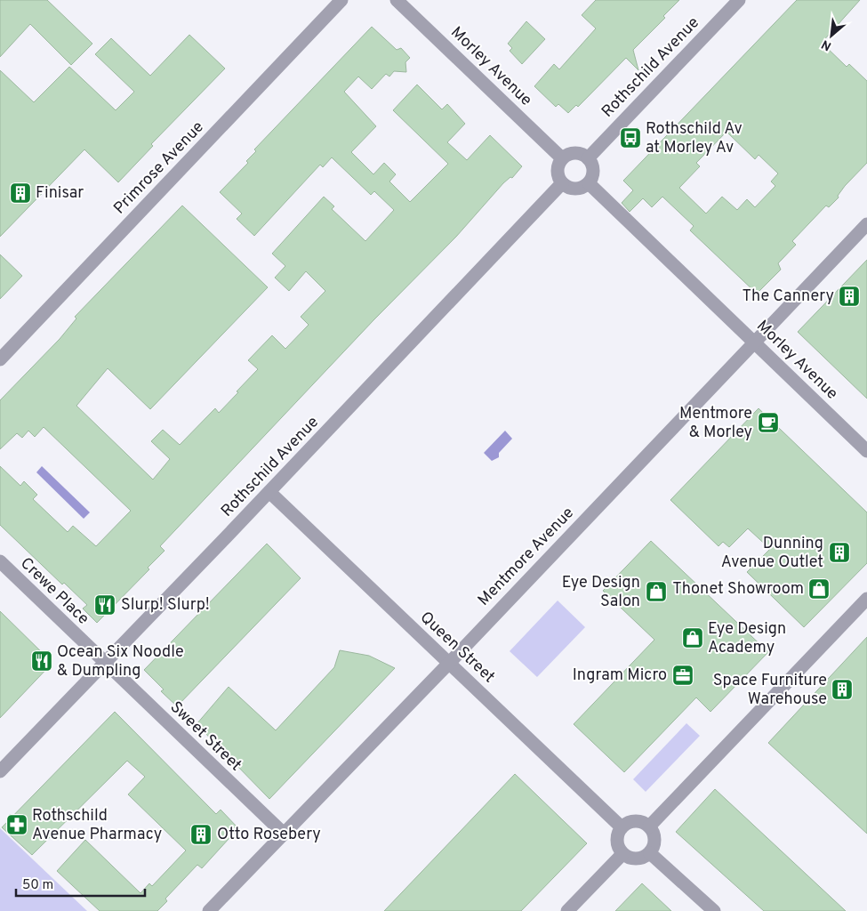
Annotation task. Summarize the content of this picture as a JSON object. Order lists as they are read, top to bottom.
{
  "streets": {
    "street": [
      "Morley Avenue",
      "Rothschild Avenue",
      "Primrose Avenue",
      "Mentmore Avenue",
      "Crewe Place",
      "Queen Street",
      "Sweet Street"
    ]
  },
  "crossings": [
    ["Morley Avenue", "Rothschild Avenue"],
    ["Morley Avenue", "Mentmore Avenue"],
    ["Rothschild Avenue", "Crewe Place"],
    ["Rothschild Avenue", "Queen Street"],
    ["Rothschild Avenue", "Sweet Street"],
    ["Mentmore Avenue", "Queen Street"],
    ["Mentmore Avenue", "Sweet Street"],
    ["Crewe Place", "Sweet Street"]
  ],
  "places": {
    "bus stop": ["Rothschild Av at Morley Av"],
    "building": [
      "Finisar",
      "The Cannery",
      "Dunning Avenue Outlet",
      "Space Furniture Warehouse",
      "Otto Rosebery"
    ],
    "cafe": ["Mentmore & Morley"],
    "shop": ["Thonet Showroom", "Eye Design Salon", "Eye Design Academy"],
    "restaurant": ["Slurp! Slurp!", "Ocean Six Noodle & Dumpling"],
    "office": ["Ingram Micro"],
    "pharmacy": ["Rothschild Avenue Pharmacy"]
  },
  "scale_bar": "50 m",
  "north": "bottom left"
}
